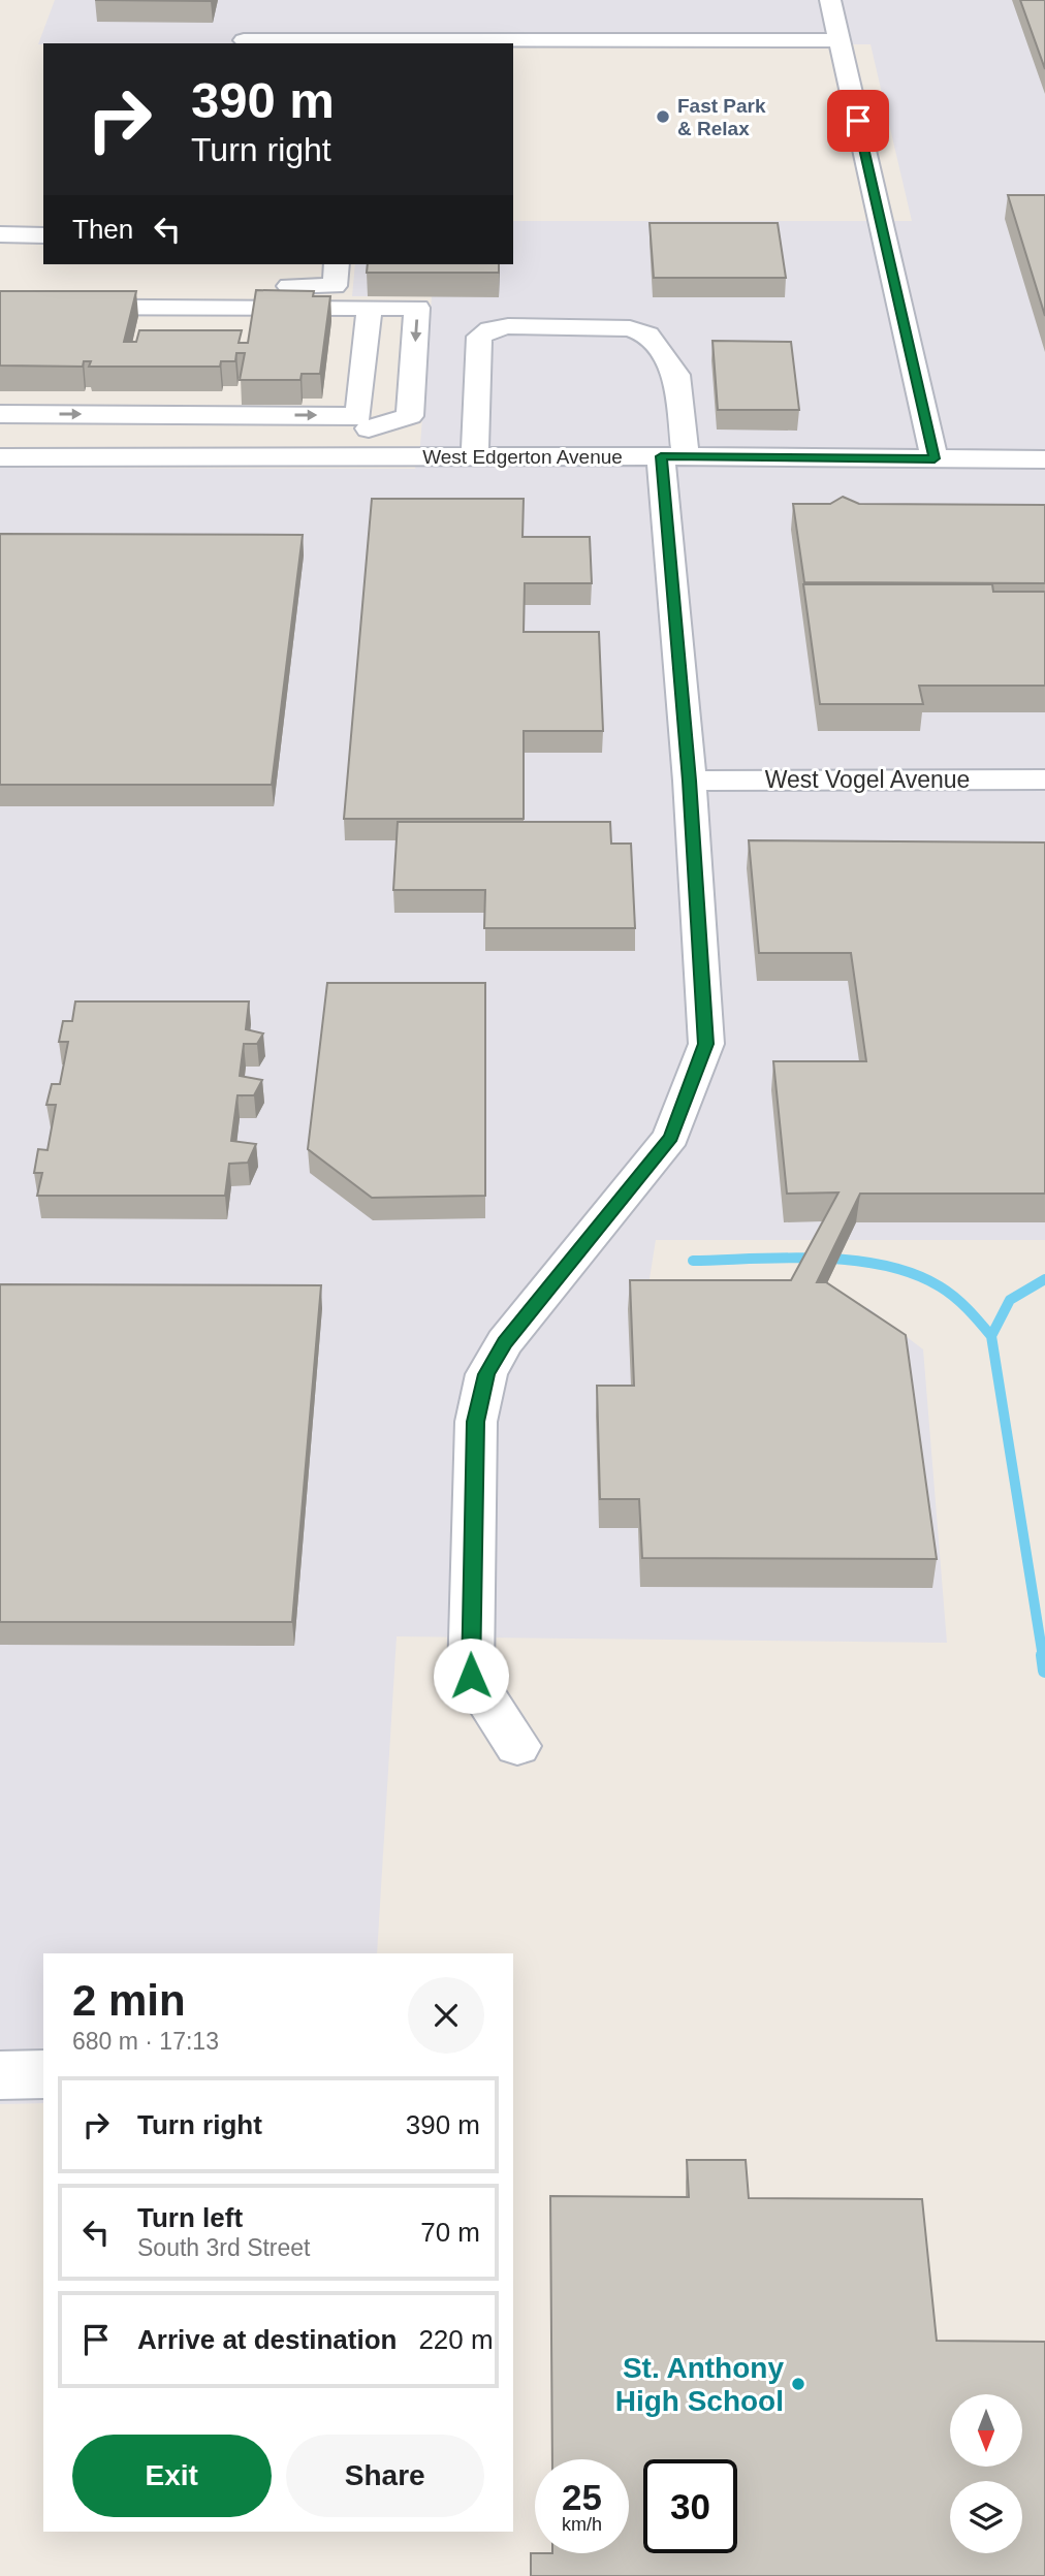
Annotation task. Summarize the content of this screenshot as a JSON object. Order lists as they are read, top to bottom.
{
  "streets": {
    "street": ["West Edgerton Avenue", "West Vogel Avenue"]
  },
  "places": ["Fast Park & Relax", "St. Anthony High School"],
  "north": "bottom",
  "page": {
    "turn": ["390 m", "Turn right"],
    "then": "Then",
    "heading": ["2 min", "680 m · 17:13"],
    "list": [
      {
        "name": "Turn right",
        "value": "390 m"
      },
      {
        "name": "Turn left",
        "note": "South 3rd Street",
        "value": "70 m"
      },
      {
        "name": "Arrive at destination",
        "value": "220 m"
      }
    ],
    "buttons": ["Exit", "Share"],
    "speed": "25 km/h",
    "limit": "30"
  }
}
